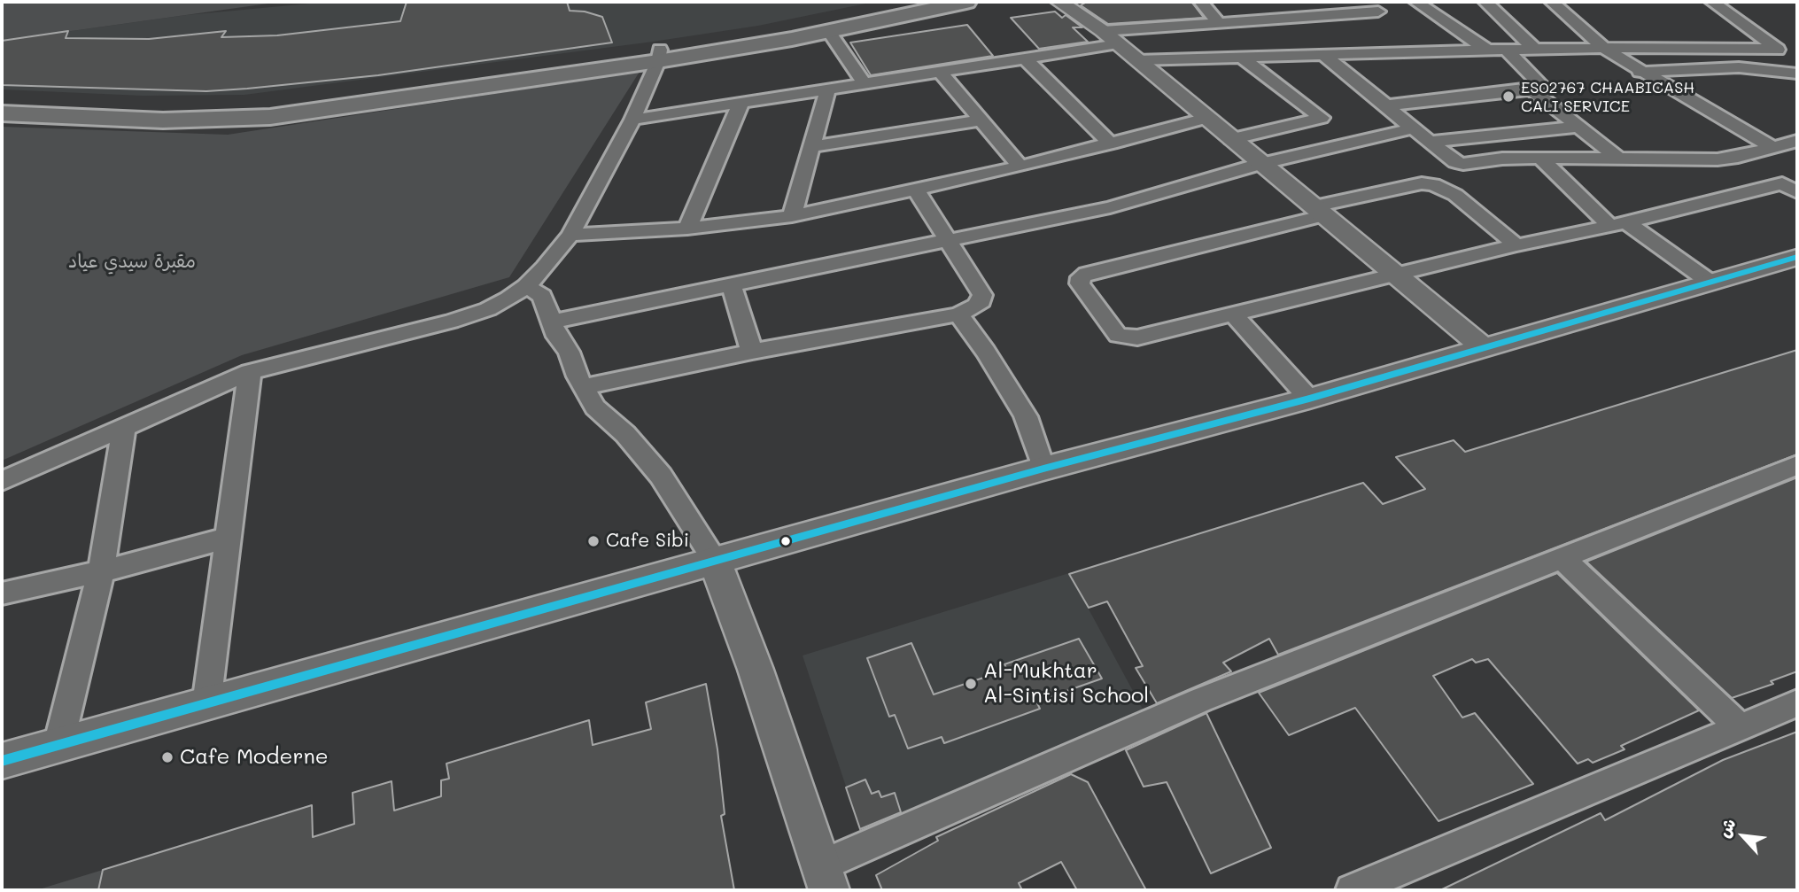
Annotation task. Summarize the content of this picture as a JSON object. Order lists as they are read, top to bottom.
{
  "parks": ["مقبرة سيدي عياد"],
  "places": [
    "ES02767 CHAABICASH CALI SERVICE",
    "Cafe Sibi",
    "Al-Mukhtar Al-Sintisi School",
    "Cafe Moderne"
  ],
  "north": "top left"
}
